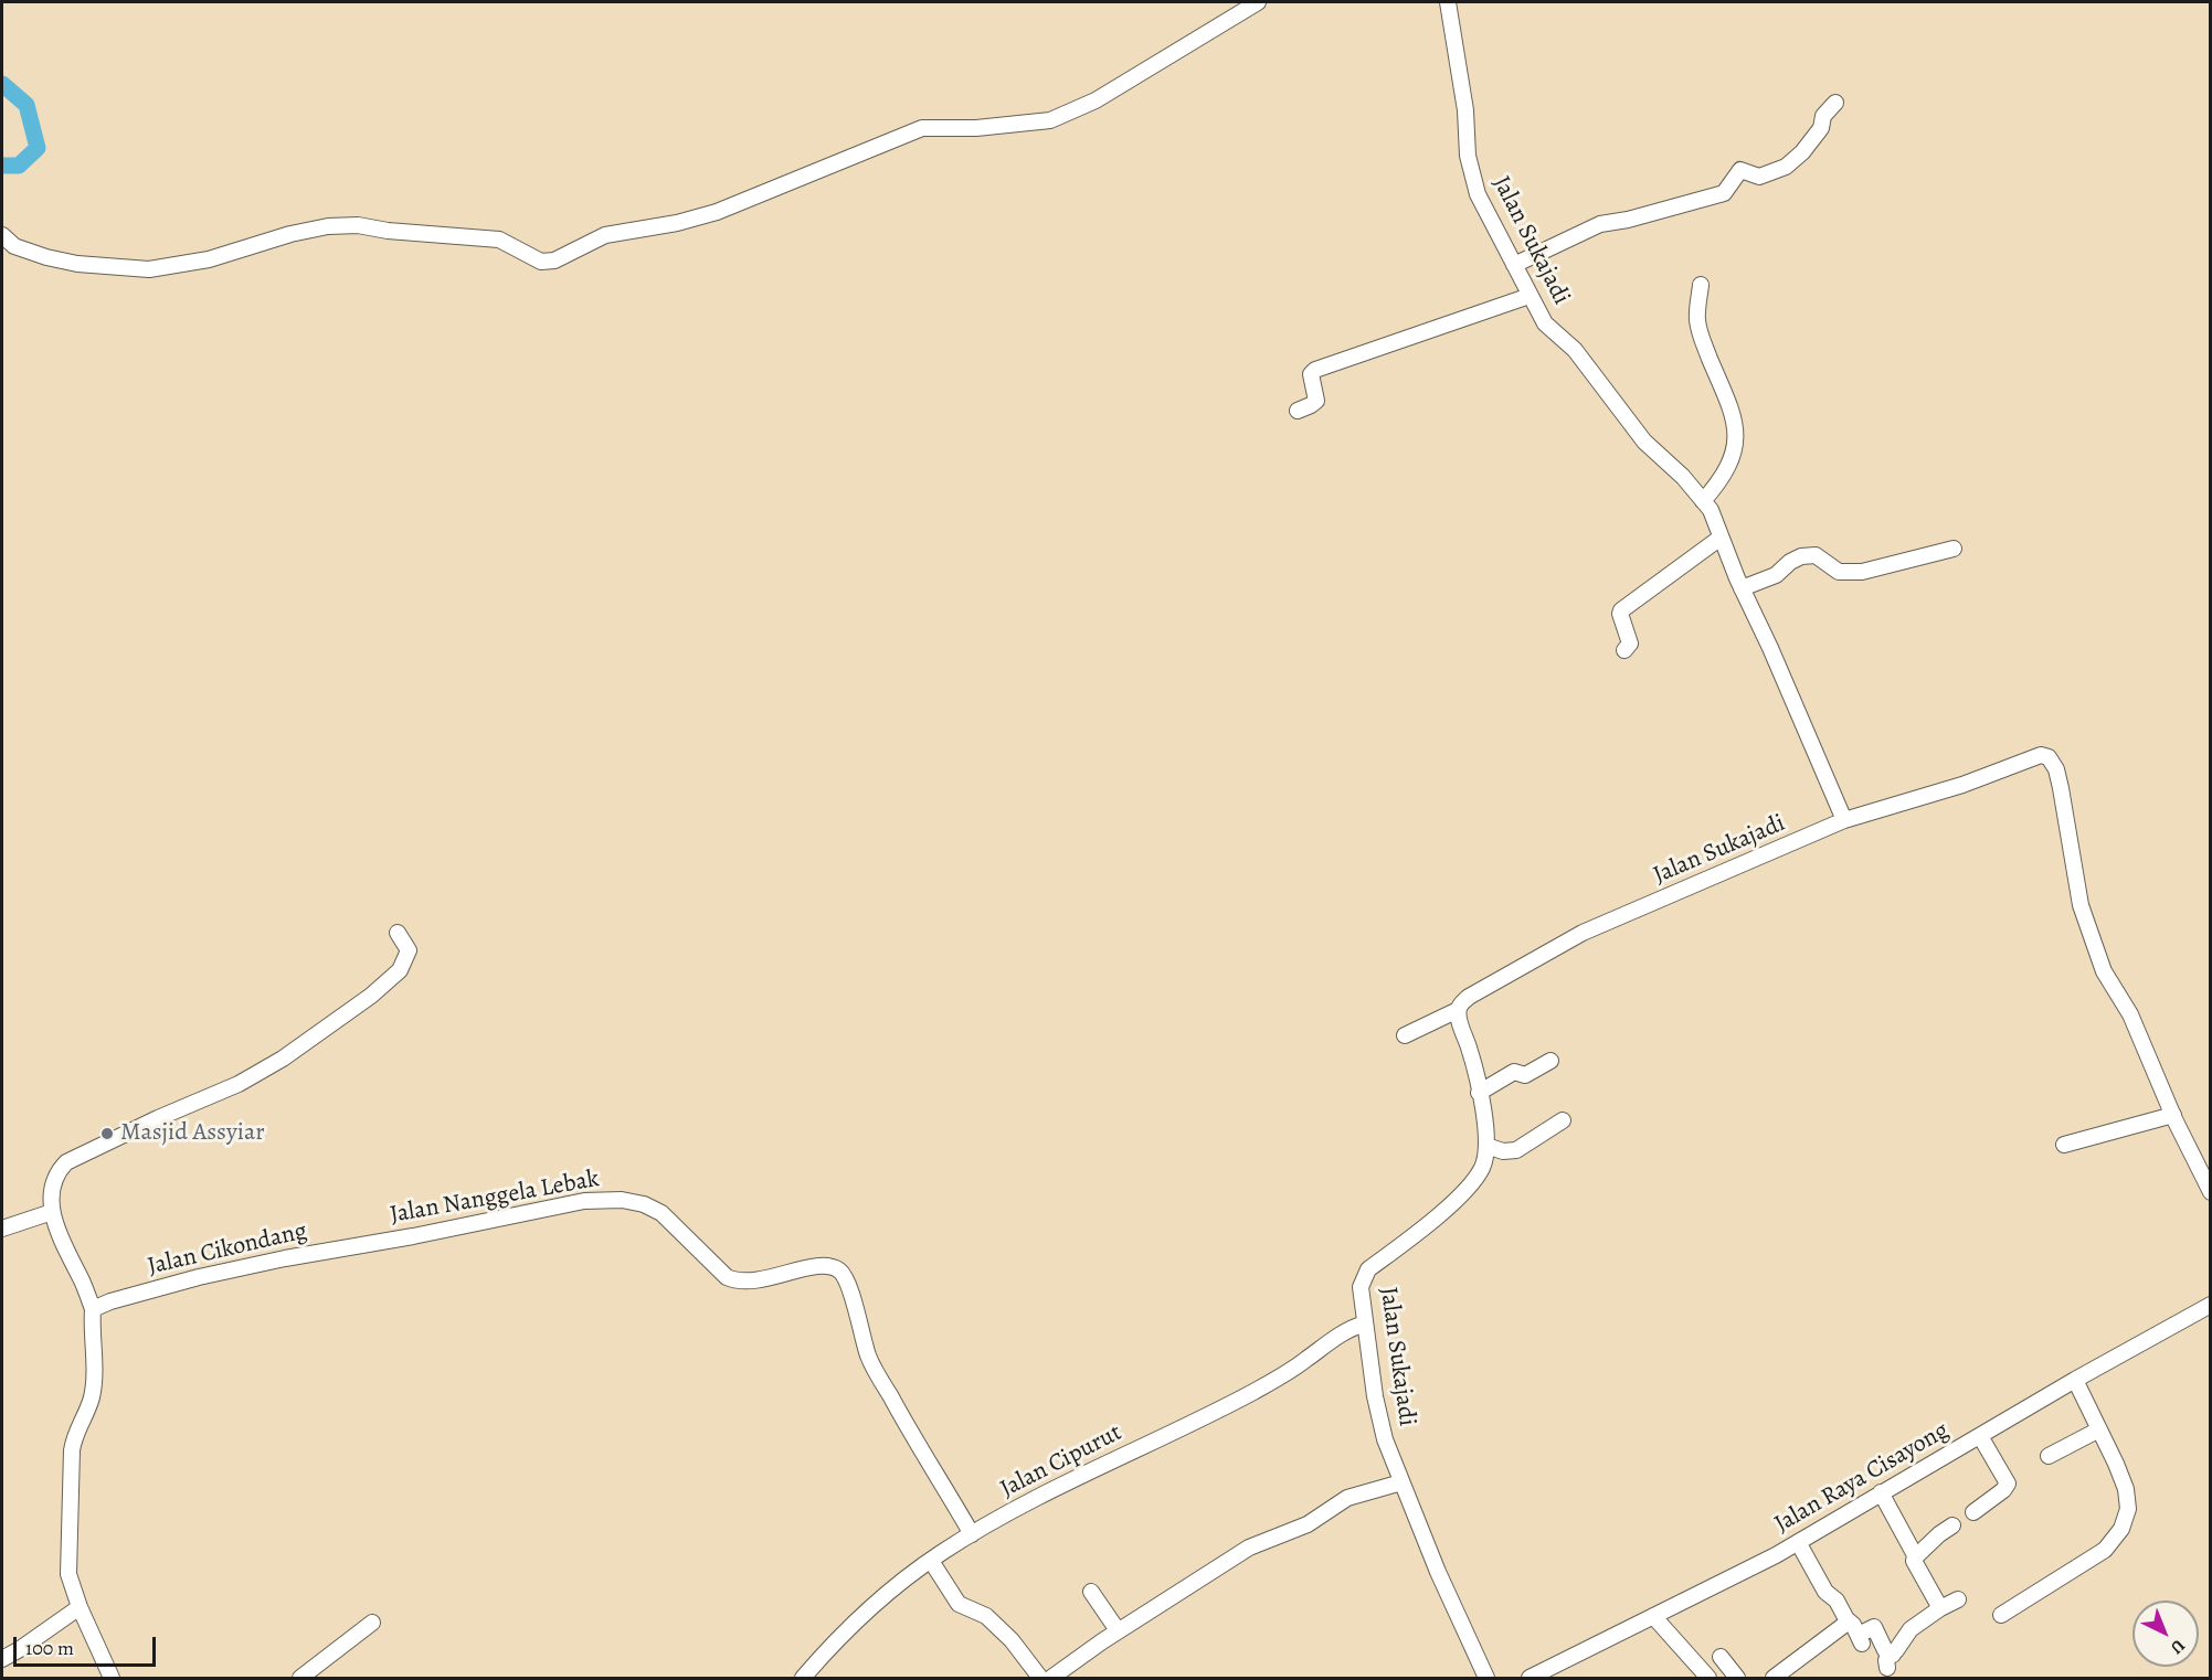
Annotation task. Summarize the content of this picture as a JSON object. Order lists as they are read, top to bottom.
{
  "streets": {
    "street": [
      "Jalan Sukajadi",
      "Jalan Nanggela Lebak",
      "Jalan Cikondang",
      "Jalan Cipurut",
      "Jalan Raya Cisayong"
    ]
  },
  "crossings": [
    ["Jalan Sukajadi", "Jalan Cipurut"],
    ["Jalan Nanggela Lebak", "Jalan Cikondang"],
    ["Jalan Nanggela Lebak", "Jalan Cipurut"]
  ],
  "places": ["Masjid Assyiar"],
  "scale_bar": "100 m",
  "north": "bottom right"
}
